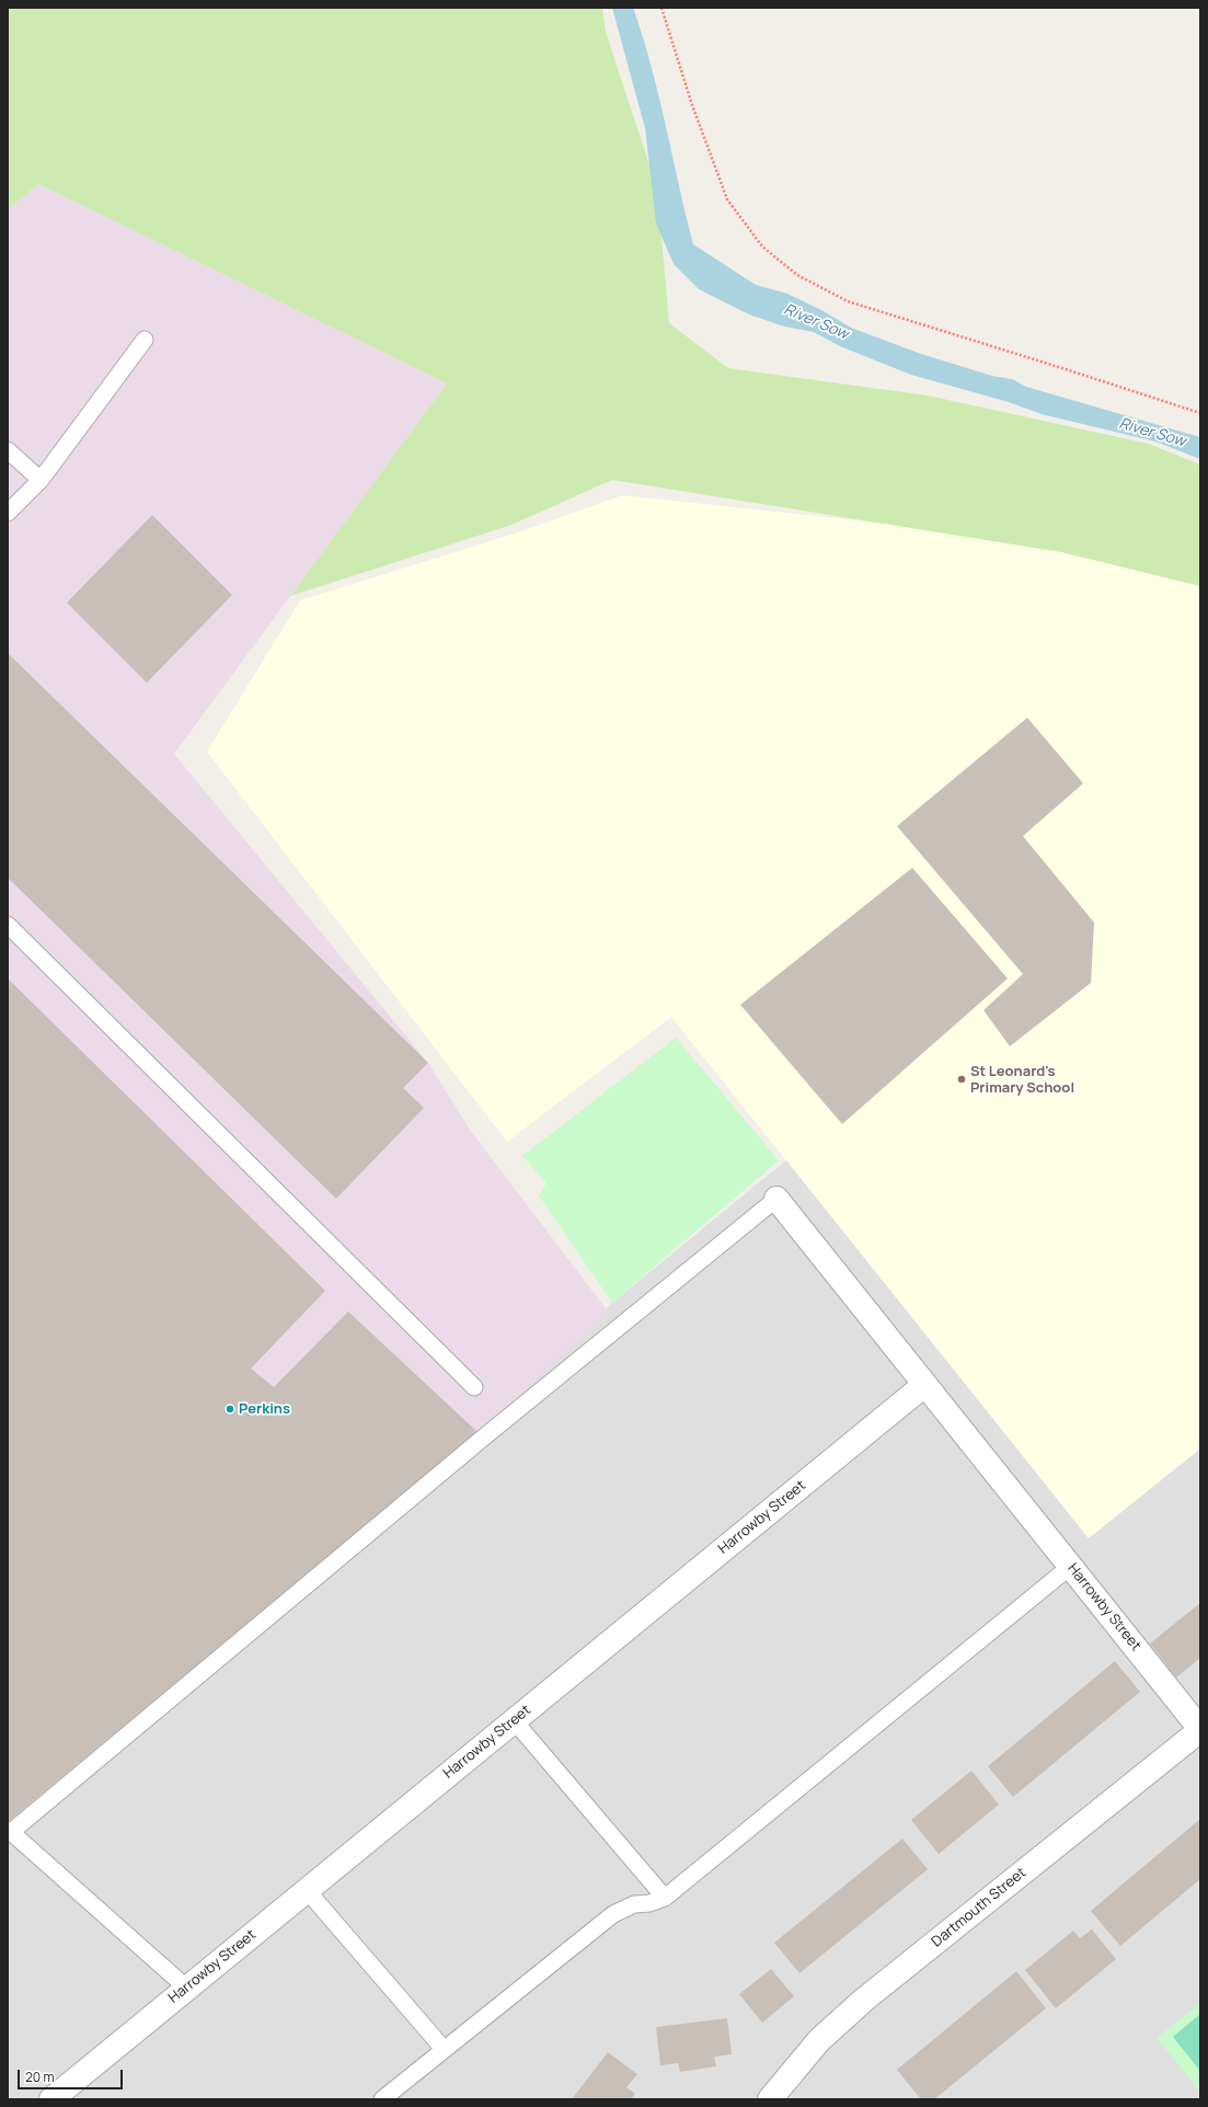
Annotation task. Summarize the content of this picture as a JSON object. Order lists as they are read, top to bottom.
{
  "streets": {
    "street": ["Harrowby Street", "Dartmouth Street"]
  },
  "crossings": [
    ["Harrowby Street", "Dartmouth Street"]
  ],
  "water": ["River Sow"],
  "places": ["St Leonard's Primary School", "Perkins"],
  "scale_bar": "20 m"
}
